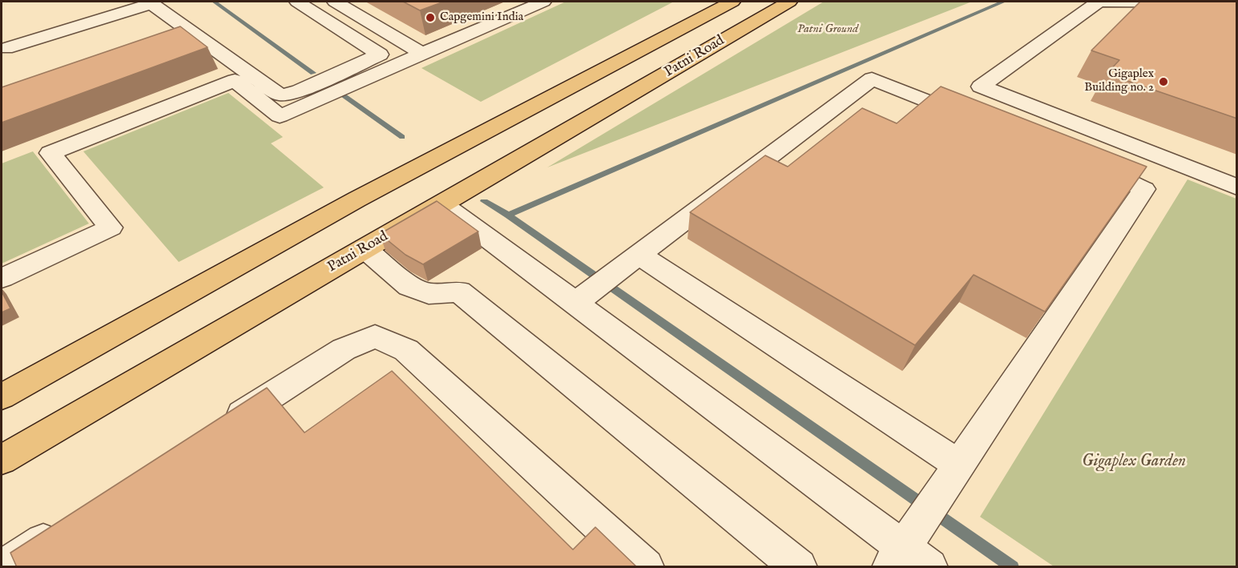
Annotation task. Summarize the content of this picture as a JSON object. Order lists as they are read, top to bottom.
{
  "streets": {
    "main road": ["Patni Road"]
  },
  "parks": ["Patni Ground", "Gigaplex Garden"],
  "places": ["Capgemini India", "Gigaplex Building no. 2"]
}
